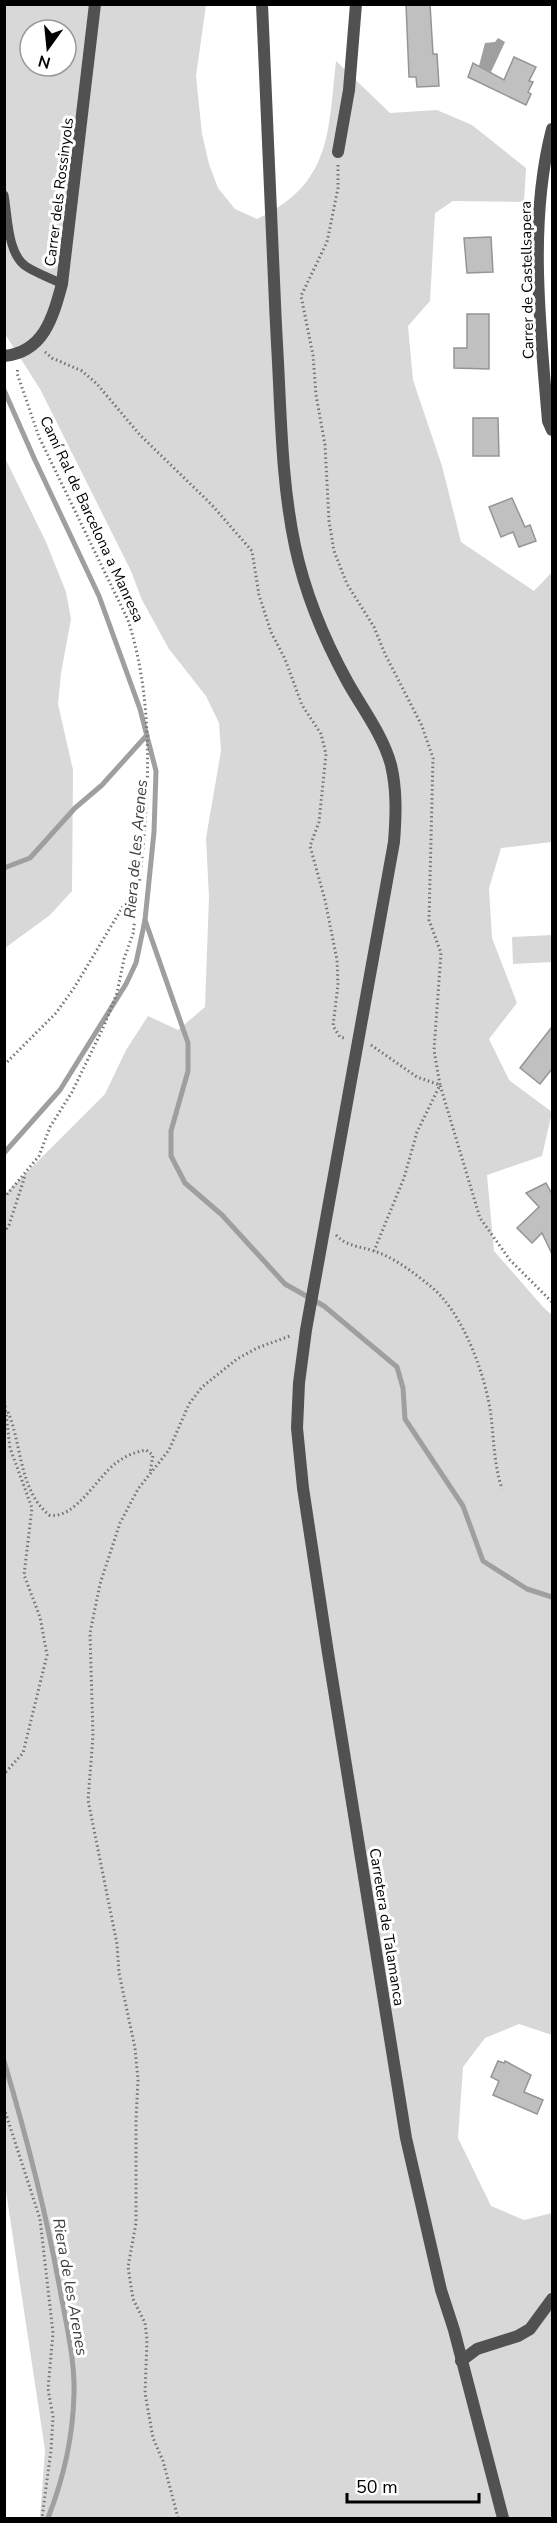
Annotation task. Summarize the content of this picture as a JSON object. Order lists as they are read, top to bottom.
{
  "streets": {
    "street": ["Carrer dels Rossinyols", "Carrer de Castellsapera", "Carretera de Talamanca"],
    "path": ["Camí Ral de Barcelona a Manresa"]
  },
  "water": ["Riera de les Arenes"],
  "scale_bar": "50 m",
  "north": "bottom"
}
